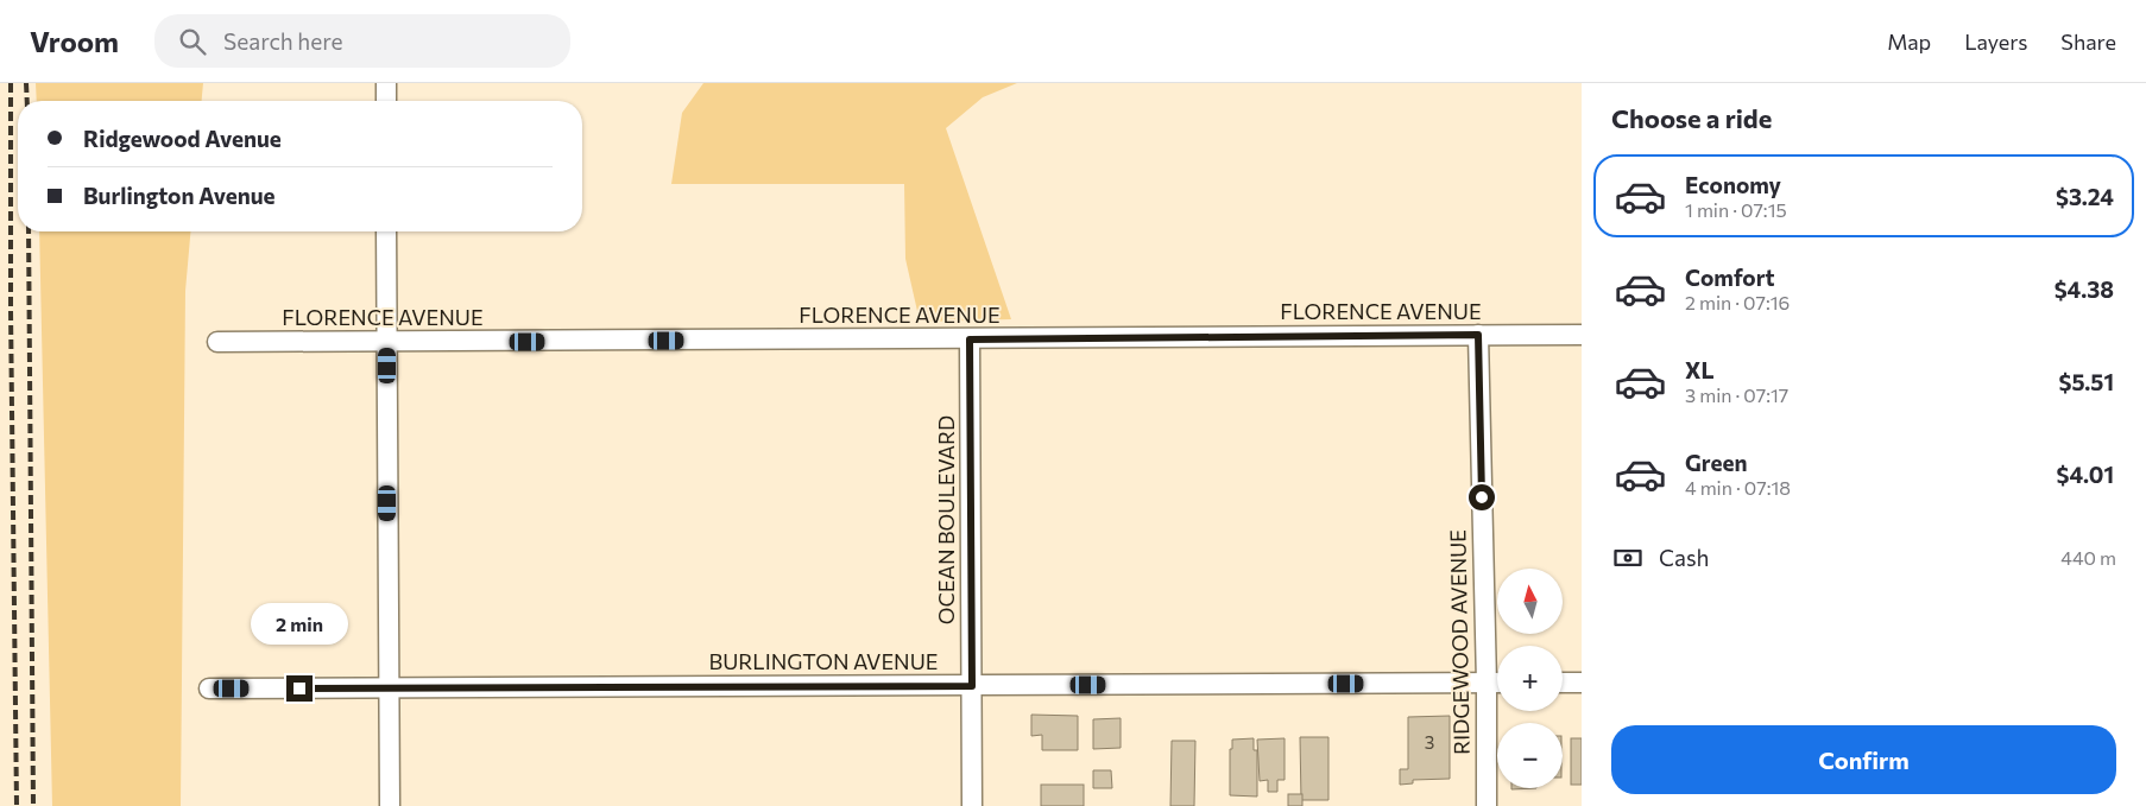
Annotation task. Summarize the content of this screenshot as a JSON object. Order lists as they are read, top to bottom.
{
  "streets": {
    "street": [
      "FLORENCE AVENUE",
      "OCEAN BOULEVARD",
      "RIDGEWOOD AVENUE",
      "BURLINGTON AVENUE"
    ]
  },
  "crossings": [
    ["FLORENCE AVENUE", "OCEAN BOULEVARD"],
    ["FLORENCE AVENUE", "RIDGEWOOD AVENUE"],
    ["OCEAN BOULEVARD", "BURLINGTON AVENUE"],
    ["RIDGEWOOD AVENUE", "BURLINGTON AVENUE"]
  ],
  "house_numbers": ["3"],
  "north": "top",
  "page": {
    "header": "Vroom",
    "search": "Search here",
    "nav": ["Map", "Layers", "Share"],
    "heading": "Choose a ride",
    "banner": ["Ridgewood Avenue", "Burlington Avenue"],
    "list": [
      {
        "name": "Economy",
        "note": "1 min · 07:15",
        "value": "$3.24"
      },
      {
        "name": "Comfort",
        "note": "2 min · 07:16",
        "value": "$4.38"
      },
      {
        "name": "XL",
        "note": "3 min · 07:17",
        "value": "$5.51"
      },
      {
        "name": "Green",
        "note": "4 min · 07:18",
        "value": "$4.01"
      }
    ],
    "pay": ["Cash", "440 m"],
    "map_buttons": ["+", "−"],
    "bubble": "2 min",
    "buttons": "Confirm"
  }
}
